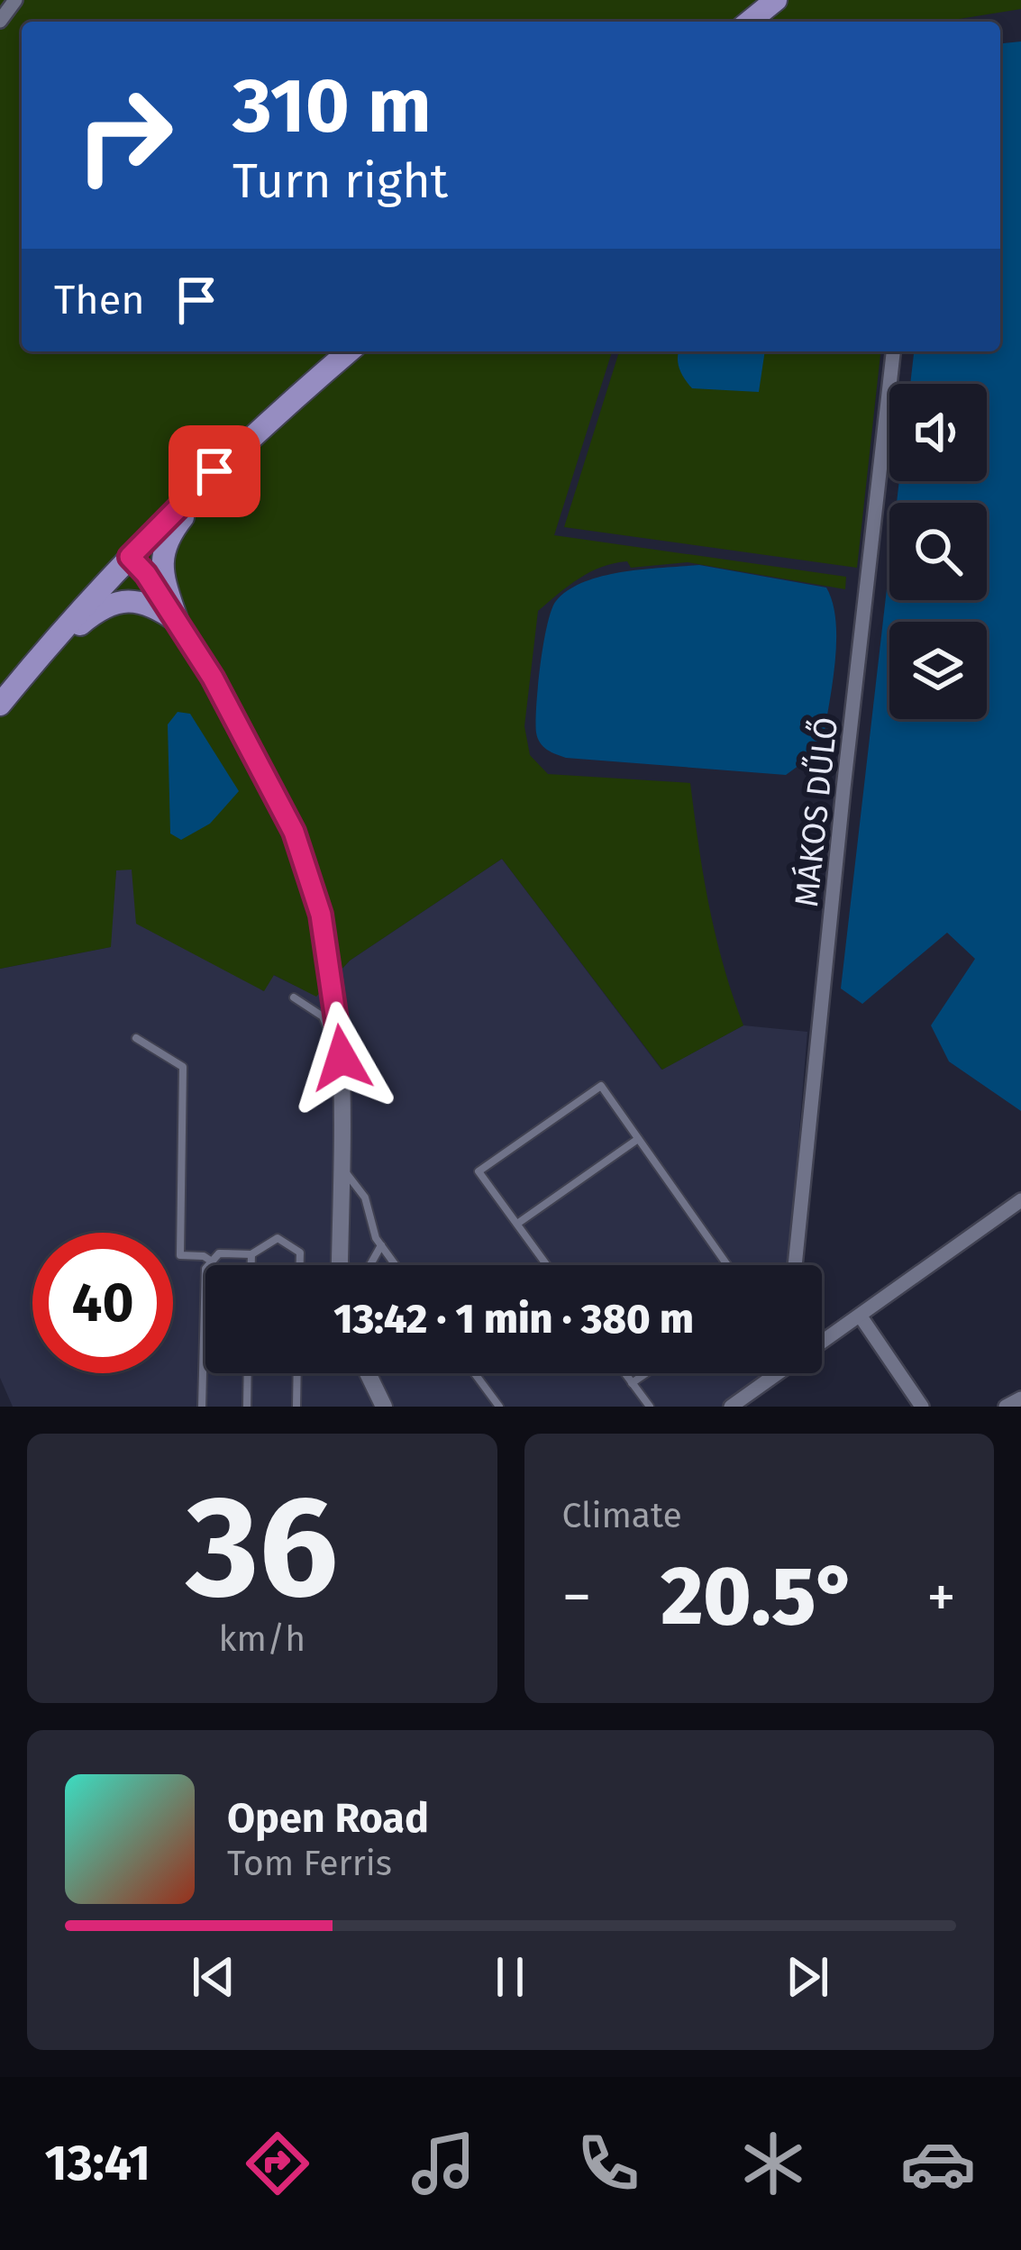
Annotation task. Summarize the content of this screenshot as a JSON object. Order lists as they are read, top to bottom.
{
  "streets": {
    "street": ["MÁKOS DŰLŐ"]
  },
  "page": {
    "turn": ["310 m", "Turn right"],
    "then": "Then",
    "limit": "40",
    "trip": "13:42 · 1 min · 380 m",
    "tile": [
      ["36", "km/h"],
      "Climate"
    ],
    "heat": ["−", "20.5°", "+"],
    "song": ["Open Road", "Tom Ferris"],
    "tabs": "13:41"
  }
}
